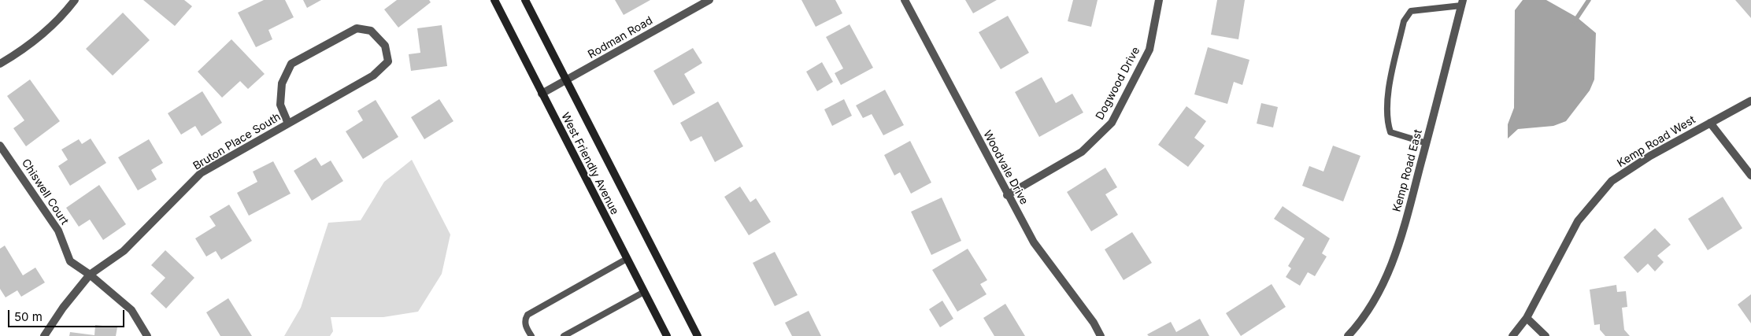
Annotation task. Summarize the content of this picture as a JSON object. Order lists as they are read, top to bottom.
{
  "streets": {
    "main road": ["West Friendly Avenue"],
    "street": [
      "Rodman Road",
      "Dogwood Drive",
      "Bruton Place South",
      "Kemp Road West",
      "Woodvale Drive",
      "Kemp Road East",
      "Chiswell Court"
    ]
  },
  "crossings": [
    ["Rodman Road", "West Friendly Avenue"],
    ["Dogwood Drive", "Woodvale Drive"],
    ["Bruton Place South", "Chiswell Court"]
  ],
  "scale_bar": "50 m"
}
